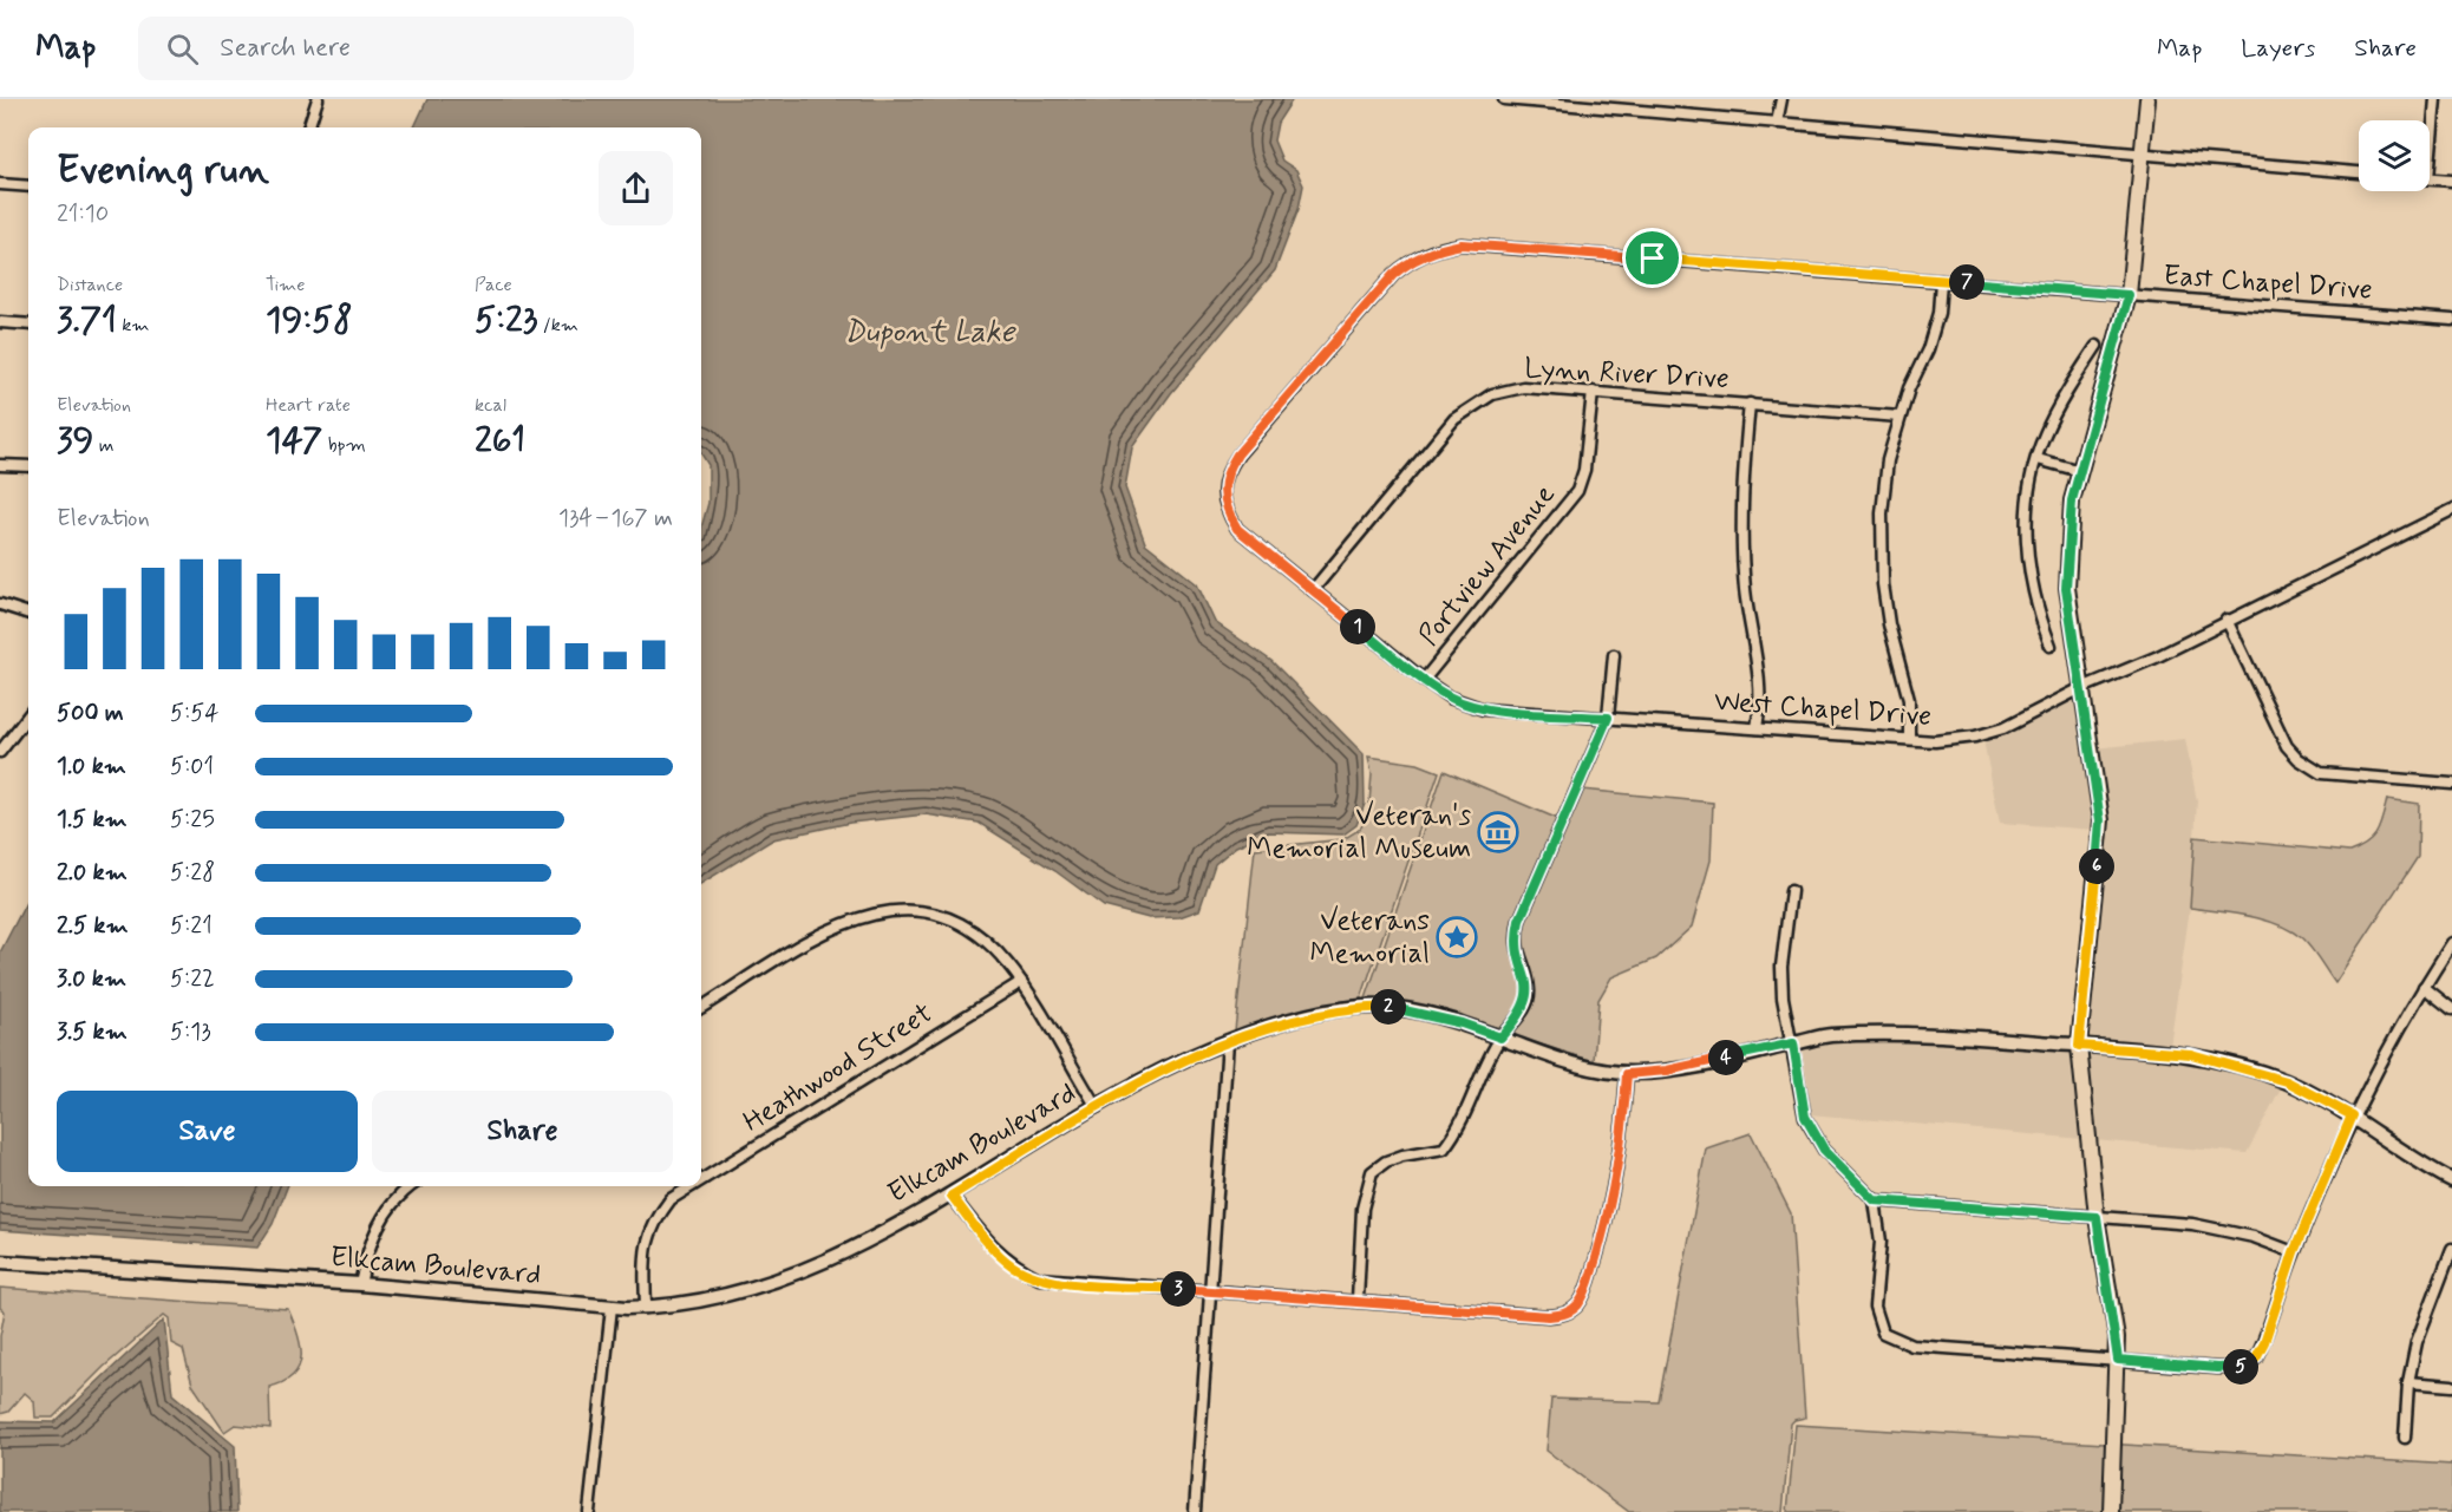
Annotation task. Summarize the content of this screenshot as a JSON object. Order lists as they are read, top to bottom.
{
  "streets": {
    "street": [
      "East Chapel Drive",
      "Lynn River Drive",
      "Portview Avenue",
      "West Chapel Drive",
      "Heathwood Street",
      "Elkcam Boulevard"
    ]
  },
  "crossings": [
    ["East Chapel Drive", "West Chapel Drive"],
    ["Lynn River Drive", "Portview Avenue"],
    ["Lynn River Drive", "West Chapel Drive"],
    ["Portview Avenue", "West Chapel Drive"],
    ["Heathwood Street", "Elkcam Boulevard"]
  ],
  "water": ["Dupont Lake"],
  "places": {
    "museum": ["Veteran's Memorial Museum"],
    "place": ["Veterans Memorial"]
  },
  "page": {
    "header": "Map",
    "search": "Search here",
    "nav": ["Map", "Layers", "Share"],
    "heading": ["Evening run", "21:10"],
    "stats": [
      ["Distance", "3.71 km"],
      ["Time", "19:58"],
      ["Pace", "5:23 /km"],
      ["Elevation", "39 m"],
      ["Heart rate", "147 bpm"],
      ["kcal", "261"]
    ],
    "pins": [
      "7",
      "1",
      "6",
      "2",
      "4",
      "3",
      "5"
    ],
    "chart": ["Elevation", "134–167 m"],
    "list": [
      {
        "name": "500 m",
        "note": "5:54"
      },
      {
        "name": "1.0 km",
        "note": "5:01"
      },
      {
        "name": "1.5 km",
        "note": "5:25"
      },
      {
        "name": "2.0 km",
        "note": "5:28"
      },
      {
        "name": "2.5 km",
        "note": "5:21"
      },
      {
        "name": "3.0 km",
        "note": "5:22"
      },
      {
        "name": "3.5 km",
        "note": "5:13"
      }
    ],
    "buttons": ["Save", "Share"]
  }
}
